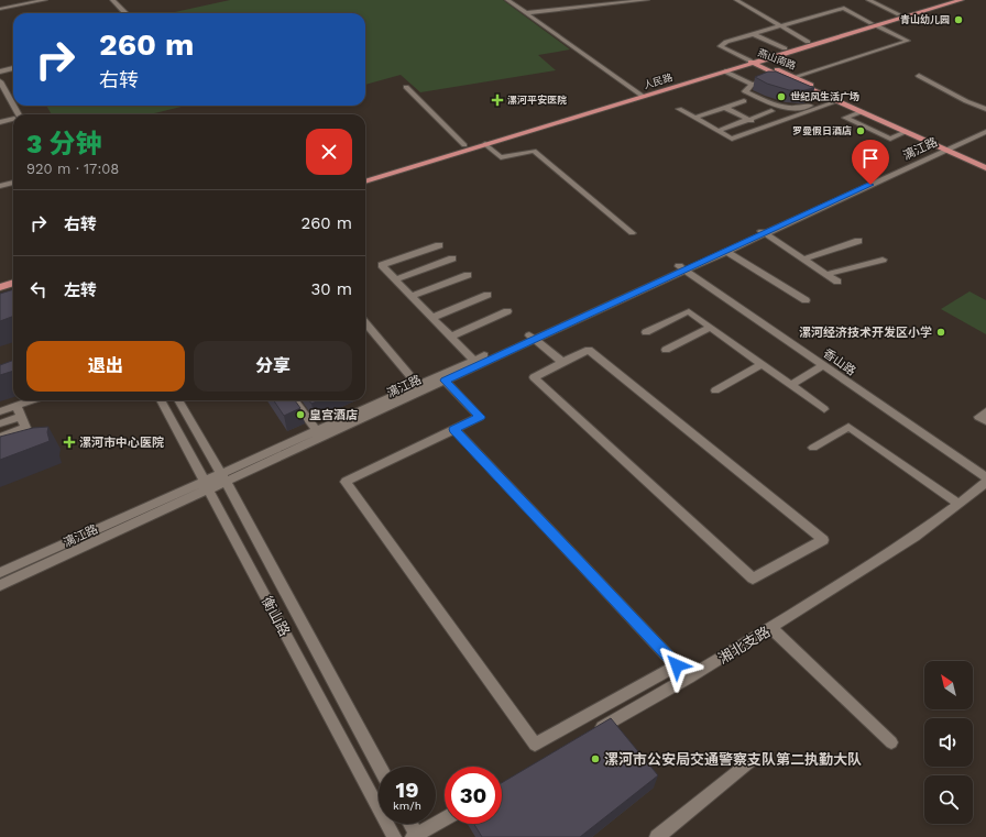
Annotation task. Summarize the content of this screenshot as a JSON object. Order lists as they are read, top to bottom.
{
  "streets": {
    "main road": ["燕山南路", "人民路"],
    "street": [
      "漓江路",
      "香山路",
      "衡山路",
      "湘北支路"
    ]
  },
  "crossings": [
    ["燕山南路", "人民路"],
    ["燕山南路", "漓江路"],
    ["漓江路", "香山路"],
    ["漓江路", "衡山路"]
  ],
  "places": {
    "other": [
      "青山幼儿园",
      "世纪风生活广场",
      "罗曼假日酒店",
      "漯河经济技术开发区小学",
      "皇宫酒店",
      "漯河市公安局交通警察支队第二执勤大队"
    ],
    "health": ["漯河平安医院", "漯河市中心医院"]
  },
  "north": "top left",
  "page": {
    "turn": ["260 m", "右转"],
    "heading": ["3 分钟", "920 m · 17:08"],
    "list": [
      {
        "name": "右转",
        "value": "260 m"
      },
      {
        "name": "左转",
        "value": "30 m"
      }
    ],
    "buttons": ["退出", "分享"],
    "speed": "19 km/h",
    "limit": "30"
  }
}
